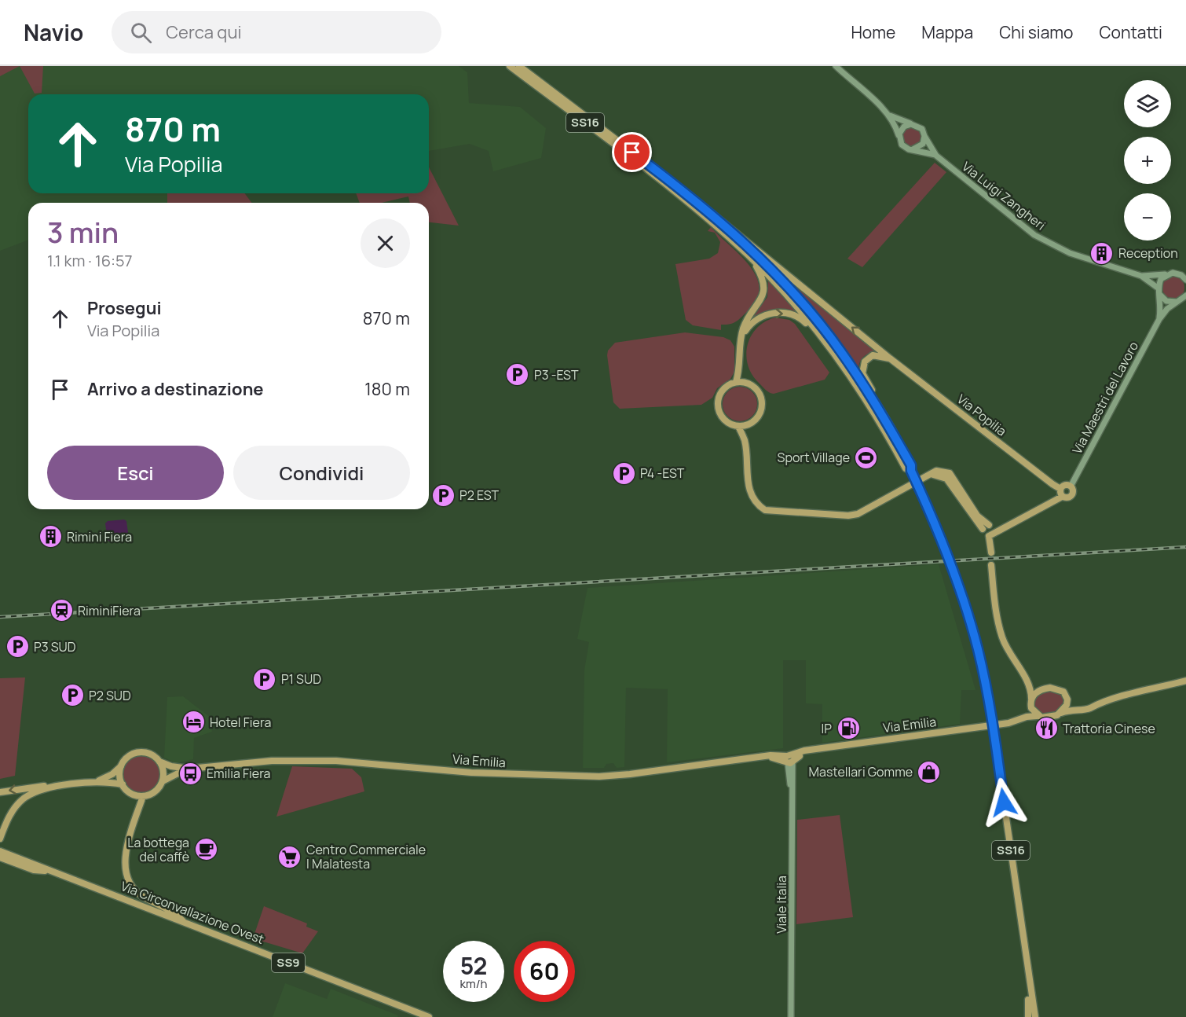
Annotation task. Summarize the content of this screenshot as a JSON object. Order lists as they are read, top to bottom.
{
  "streets": {
    "main road": [
      "SS16",
      "Via Popilia",
      "Via Emilia",
      "Via Circonvallazione Ovest",
      "SS9"
    ],
    "street": ["Via Luigi Zangheri", "Via Maestri del Lavoro", "Viale Italia"]
  },
  "crossings": [
    ["SS16", "Via Popilia"],
    ["Via Luigi Zangheri", "Via Maestri del Lavoro"],
    ["Via Maestri del Lavoro", "Via Popilia"],
    ["Via Emilia", "Viale Italia"]
  ],
  "places": {
    "building": ["Reception", "Rimini Fiera"],
    "parking": [
      "P3 -EST",
      "P4 -EST",
      "P2 EST",
      "P3 SUD",
      "P1 SUD",
      "P2 SUD"
    ],
    "sports": ["Sport Village"],
    "station": ["RiminiFiera"],
    "hotel": ["Hotel Fiera"],
    "fuel station": ["IP"],
    "restaurant": ["Trattoria Cinese"],
    "shop": ["Mastellari Gomme"],
    "bus stop": ["Emilia Fiera"],
    "cafe": ["La bottega del caffè"],
    "supermarket": ["Centro Commerciale I Malatesta"]
  },
  "page": {
    "header": "Navio",
    "search": "Cerca qui",
    "nav": [
      "Home",
      "Mappa",
      "Chi siamo",
      "Contatti"
    ],
    "map_buttons": ["+", "−"],
    "turn": ["870 m", "Via Popilia"],
    "heading": ["3 min", "1.1 km · 16:57"],
    "list": [
      {
        "name": "Prosegui",
        "note": "Via Popilia",
        "value": "870 m"
      },
      {
        "name": "Arrivo a destinazione",
        "value": "180 m"
      }
    ],
    "buttons": ["Esci", "Condividi"],
    "speed": "52 km/h",
    "limit": "60"
  }
}
